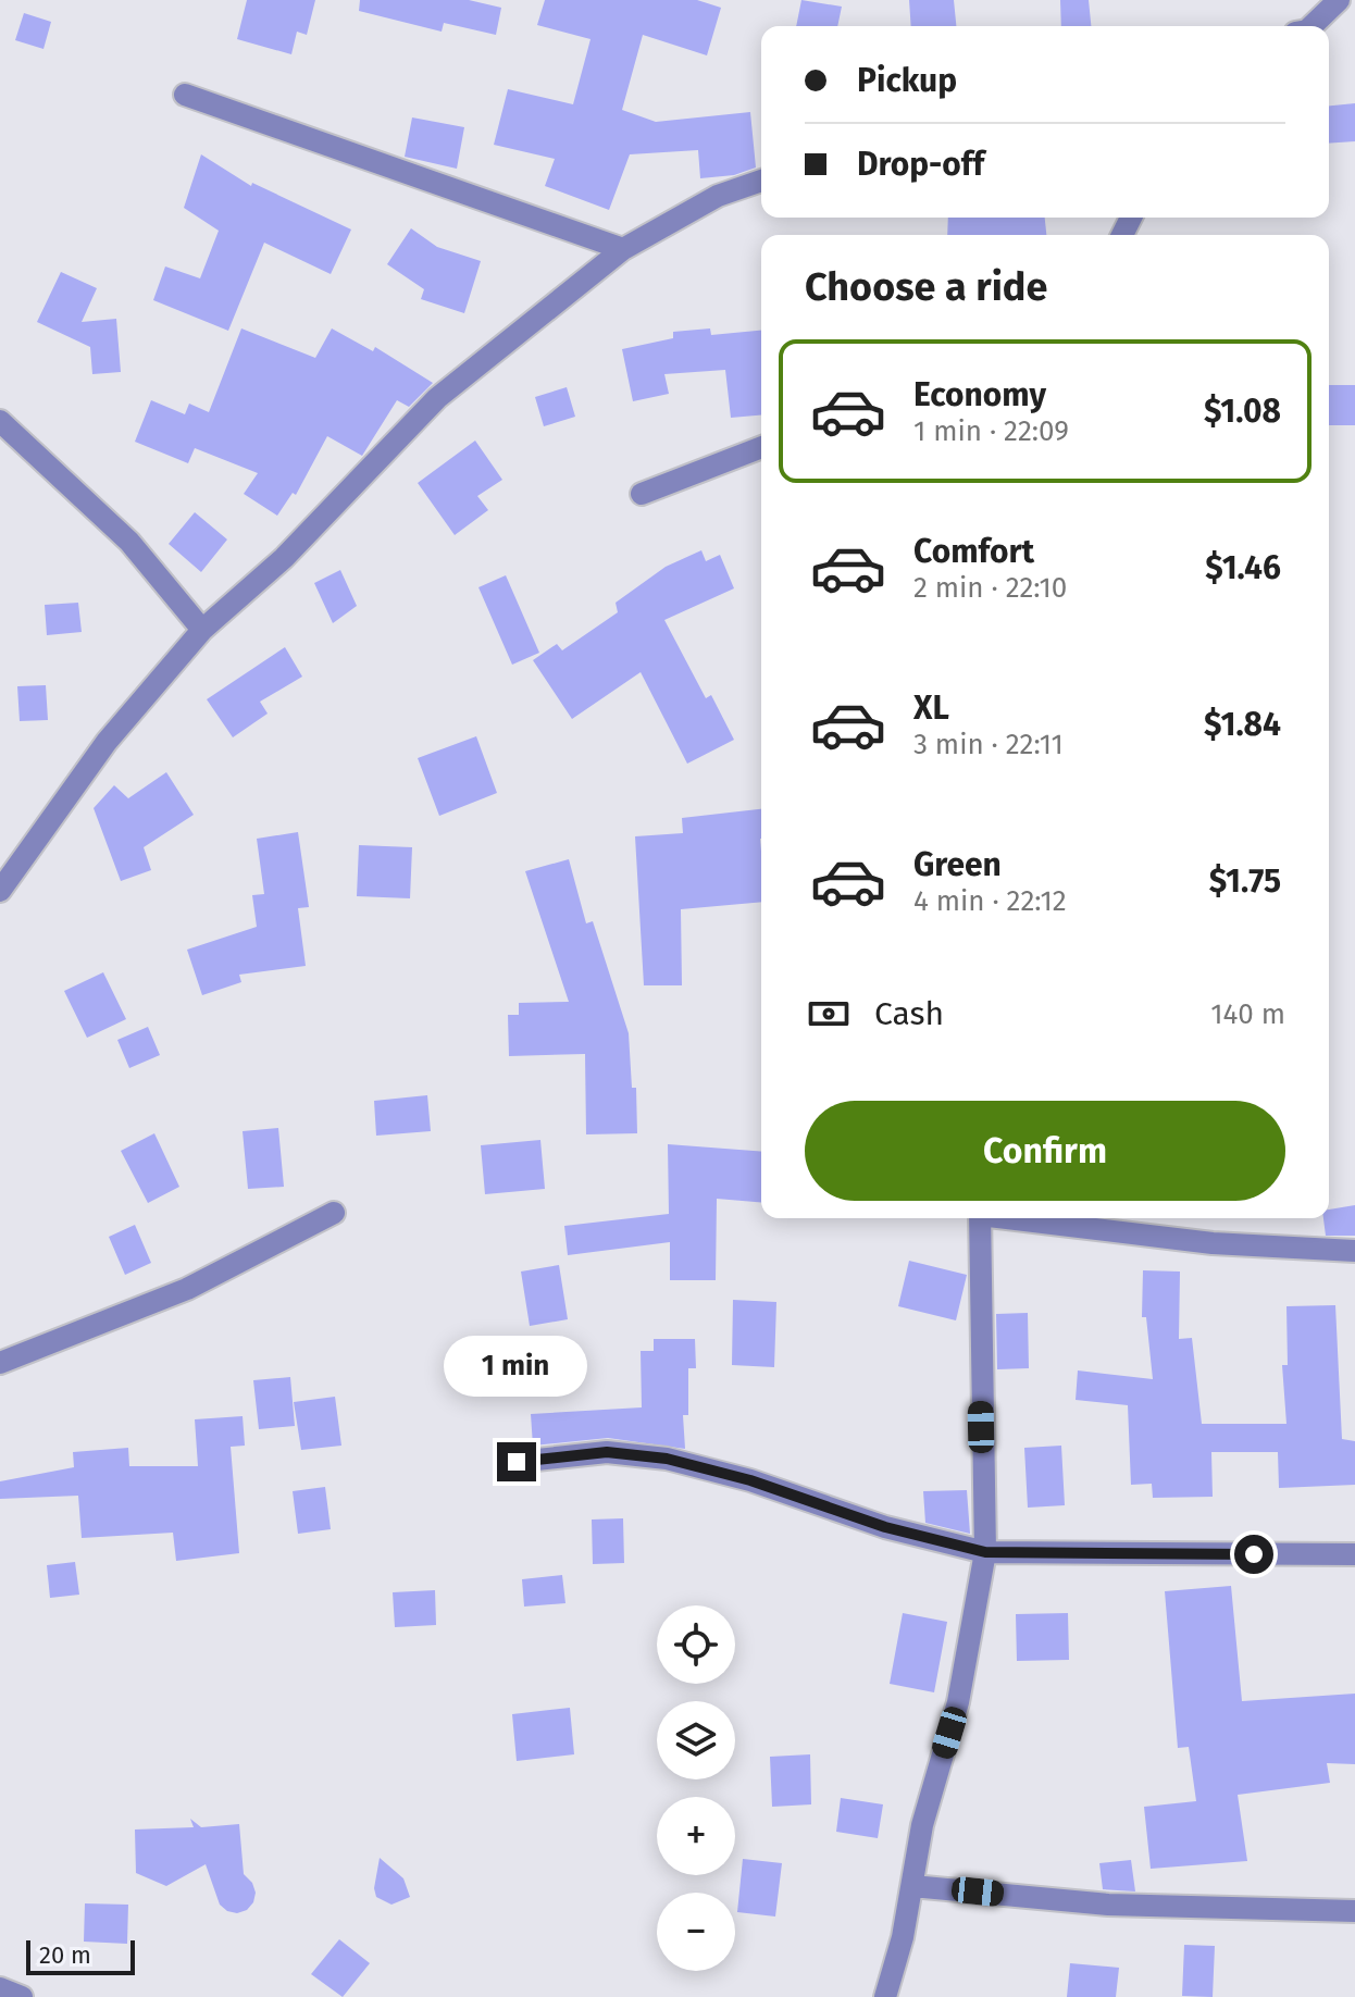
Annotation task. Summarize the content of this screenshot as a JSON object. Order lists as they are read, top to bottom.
{
  "scale_bar": "20 m",
  "page": {
    "banner": ["Pickup", "Drop-off"],
    "heading": "Choose a ride",
    "list": [
      {
        "name": "Economy",
        "note": "1 min · 22:09",
        "value": "$1.08"
      },
      {
        "name": "Comfort",
        "note": "2 min · 22:10",
        "value": "$1.46"
      },
      {
        "name": "XL",
        "note": "3 min · 22:11",
        "value": "$1.84"
      },
      {
        "name": "Green",
        "note": "4 min · 22:12",
        "value": "$1.75"
      }
    ],
    "pay": ["Cash", "140 m"],
    "buttons": "Confirm",
    "bubble": "1 min",
    "map_buttons": ["+", "−"],
    "scale": "20 m"
  }
}
